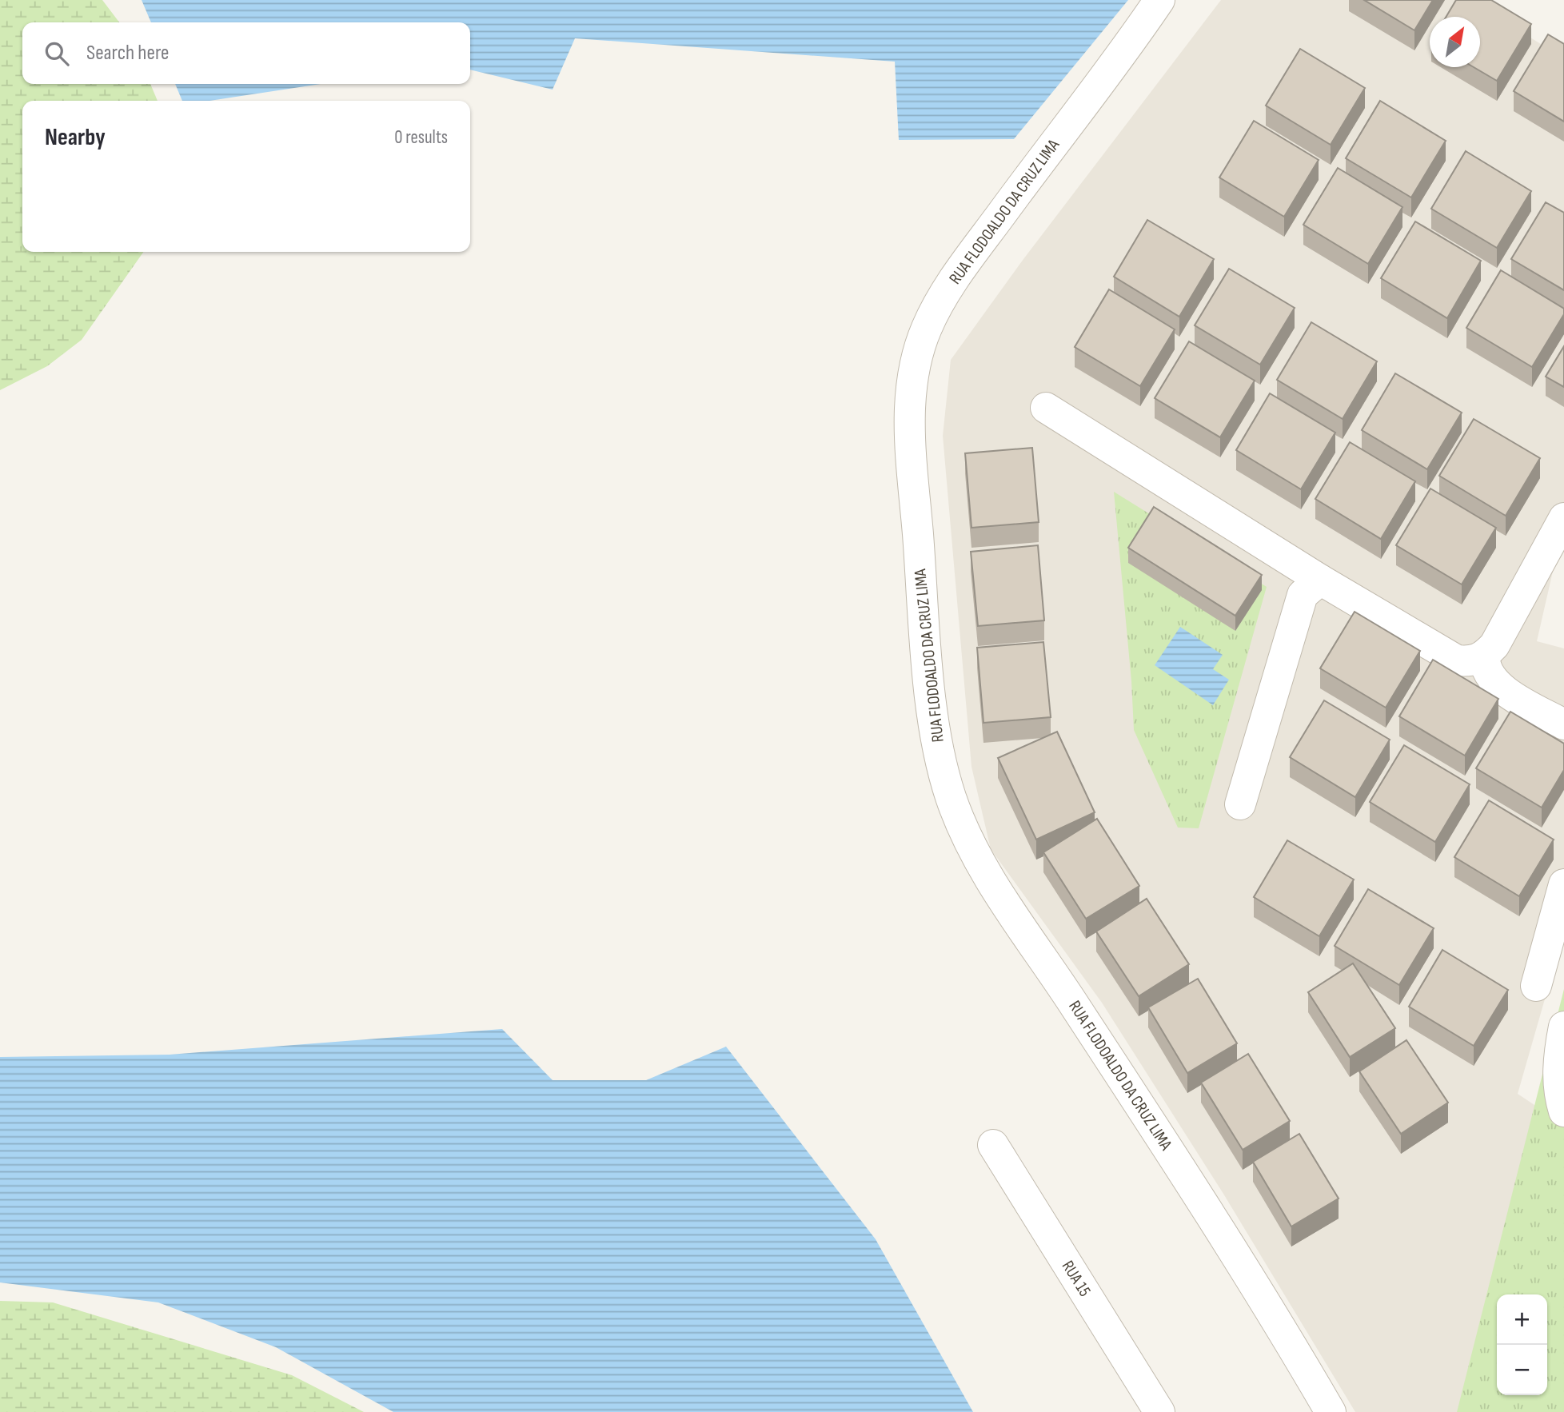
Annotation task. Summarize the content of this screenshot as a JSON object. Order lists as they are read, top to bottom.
{
  "streets": {
    "street": ["RUA FLODOALDO DA CRUZ LIMA", "RUA 15"]
  },
  "north": "top right",
  "page": {
    "search": "Search here",
    "heading": ["Nearby", "0 results"],
    "map_buttons": ["+", "−"]
  }
}
